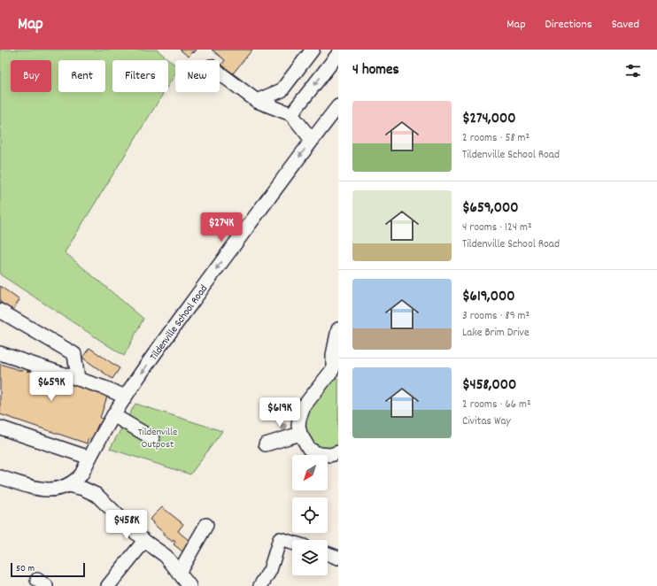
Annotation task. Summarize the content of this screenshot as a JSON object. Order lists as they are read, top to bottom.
{
  "streets": {
    "street": ["Tildenville School Road"]
  },
  "one_way": ["Tildenville School Road"],
  "parks": ["Tildenville Outpost"],
  "scale_bar": "50 m",
  "north": "bottom left",
  "page": {
    "header": "Map",
    "nav": ["Map", "Directions", "Saved"],
    "heading": "4 homes",
    "chip": [
      "Buy",
      "Rent",
      "Filters",
      "New"
    ],
    "list": [
      {
        "name": "$274,000",
        "note": "2 rooms · 58 m² · Tildenville School Road"
      },
      {
        "name": "$659,000",
        "note": "4 rooms · 124 m² · Tildenville School Road"
      },
      {
        "name": "$619,000",
        "note": "3 rooms · 89 m² · Lake Brim Drive"
      },
      {
        "name": "$458,000",
        "note": "2 rooms · 66 m² · Civitas Way"
      }
    ],
    "price": [
      "$274K",
      "$659K",
      "$619K",
      "$458K"
    ],
    "scale": "50 m"
  }
}
